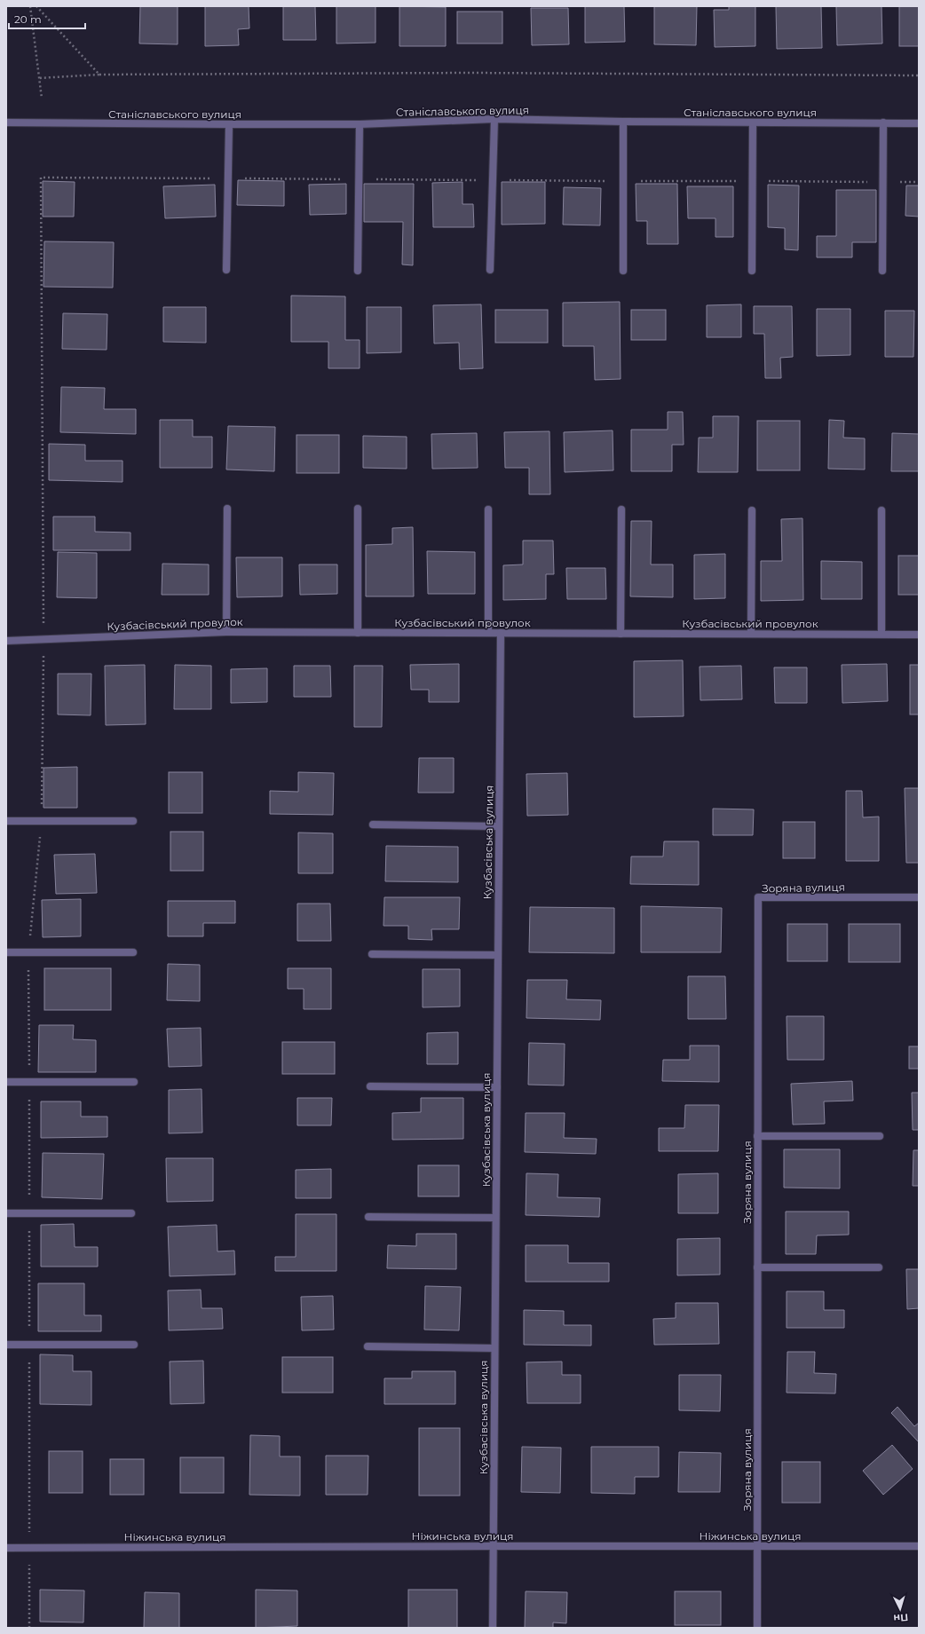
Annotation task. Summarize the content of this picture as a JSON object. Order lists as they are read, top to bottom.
{
  "streets": {
    "street": [
      "Станіславського вулиця",
      "Кузбасівський провулок",
      "Кузбасівська вулиця",
      "Зоряна вулиця",
      "Ніжинська вулиця"
    ]
  },
  "crossings": [
    ["Кузбасівський провулок", "Кузбасівська вулиця"],
    ["Кузбасівська вулиця", "Ніжинська вулиця"],
    ["Зоряна вулиця", "Ніжинська вулиця"]
  ],
  "scale_bar": "20 m",
  "north": "bottom"
}
